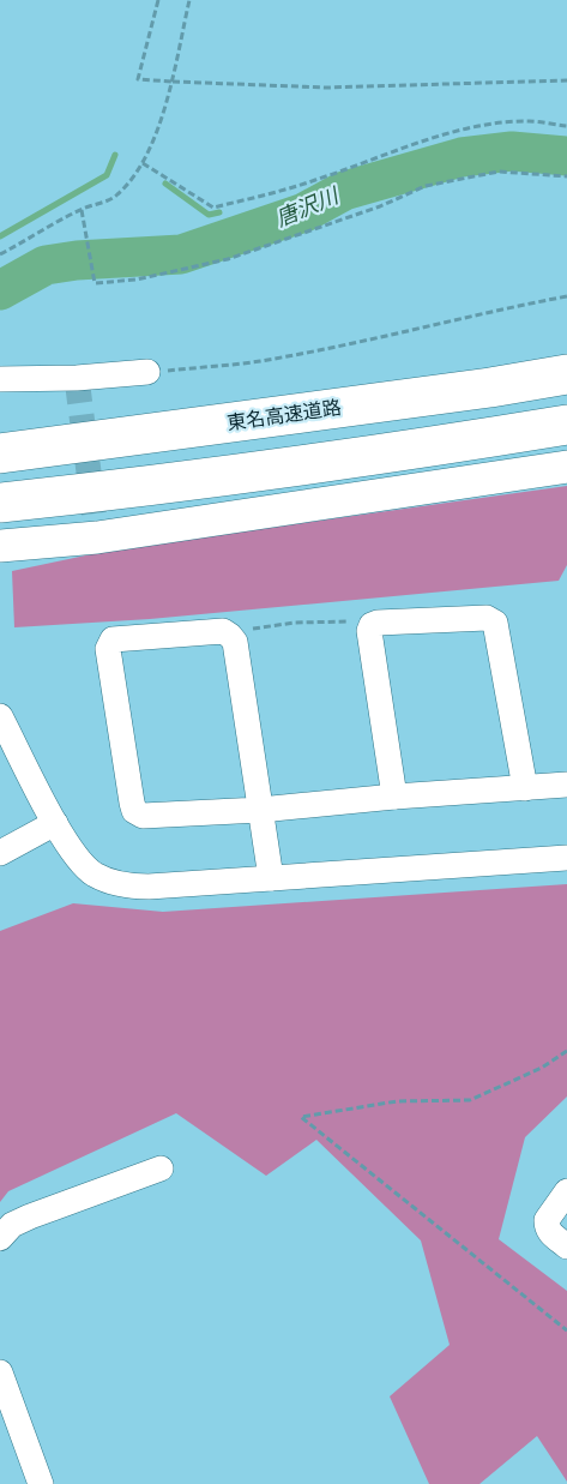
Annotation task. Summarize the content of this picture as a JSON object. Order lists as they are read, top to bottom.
{
  "streets": {
    "highway": ["東名高速道路"]
  },
  "water": ["唐沢川"]
}
